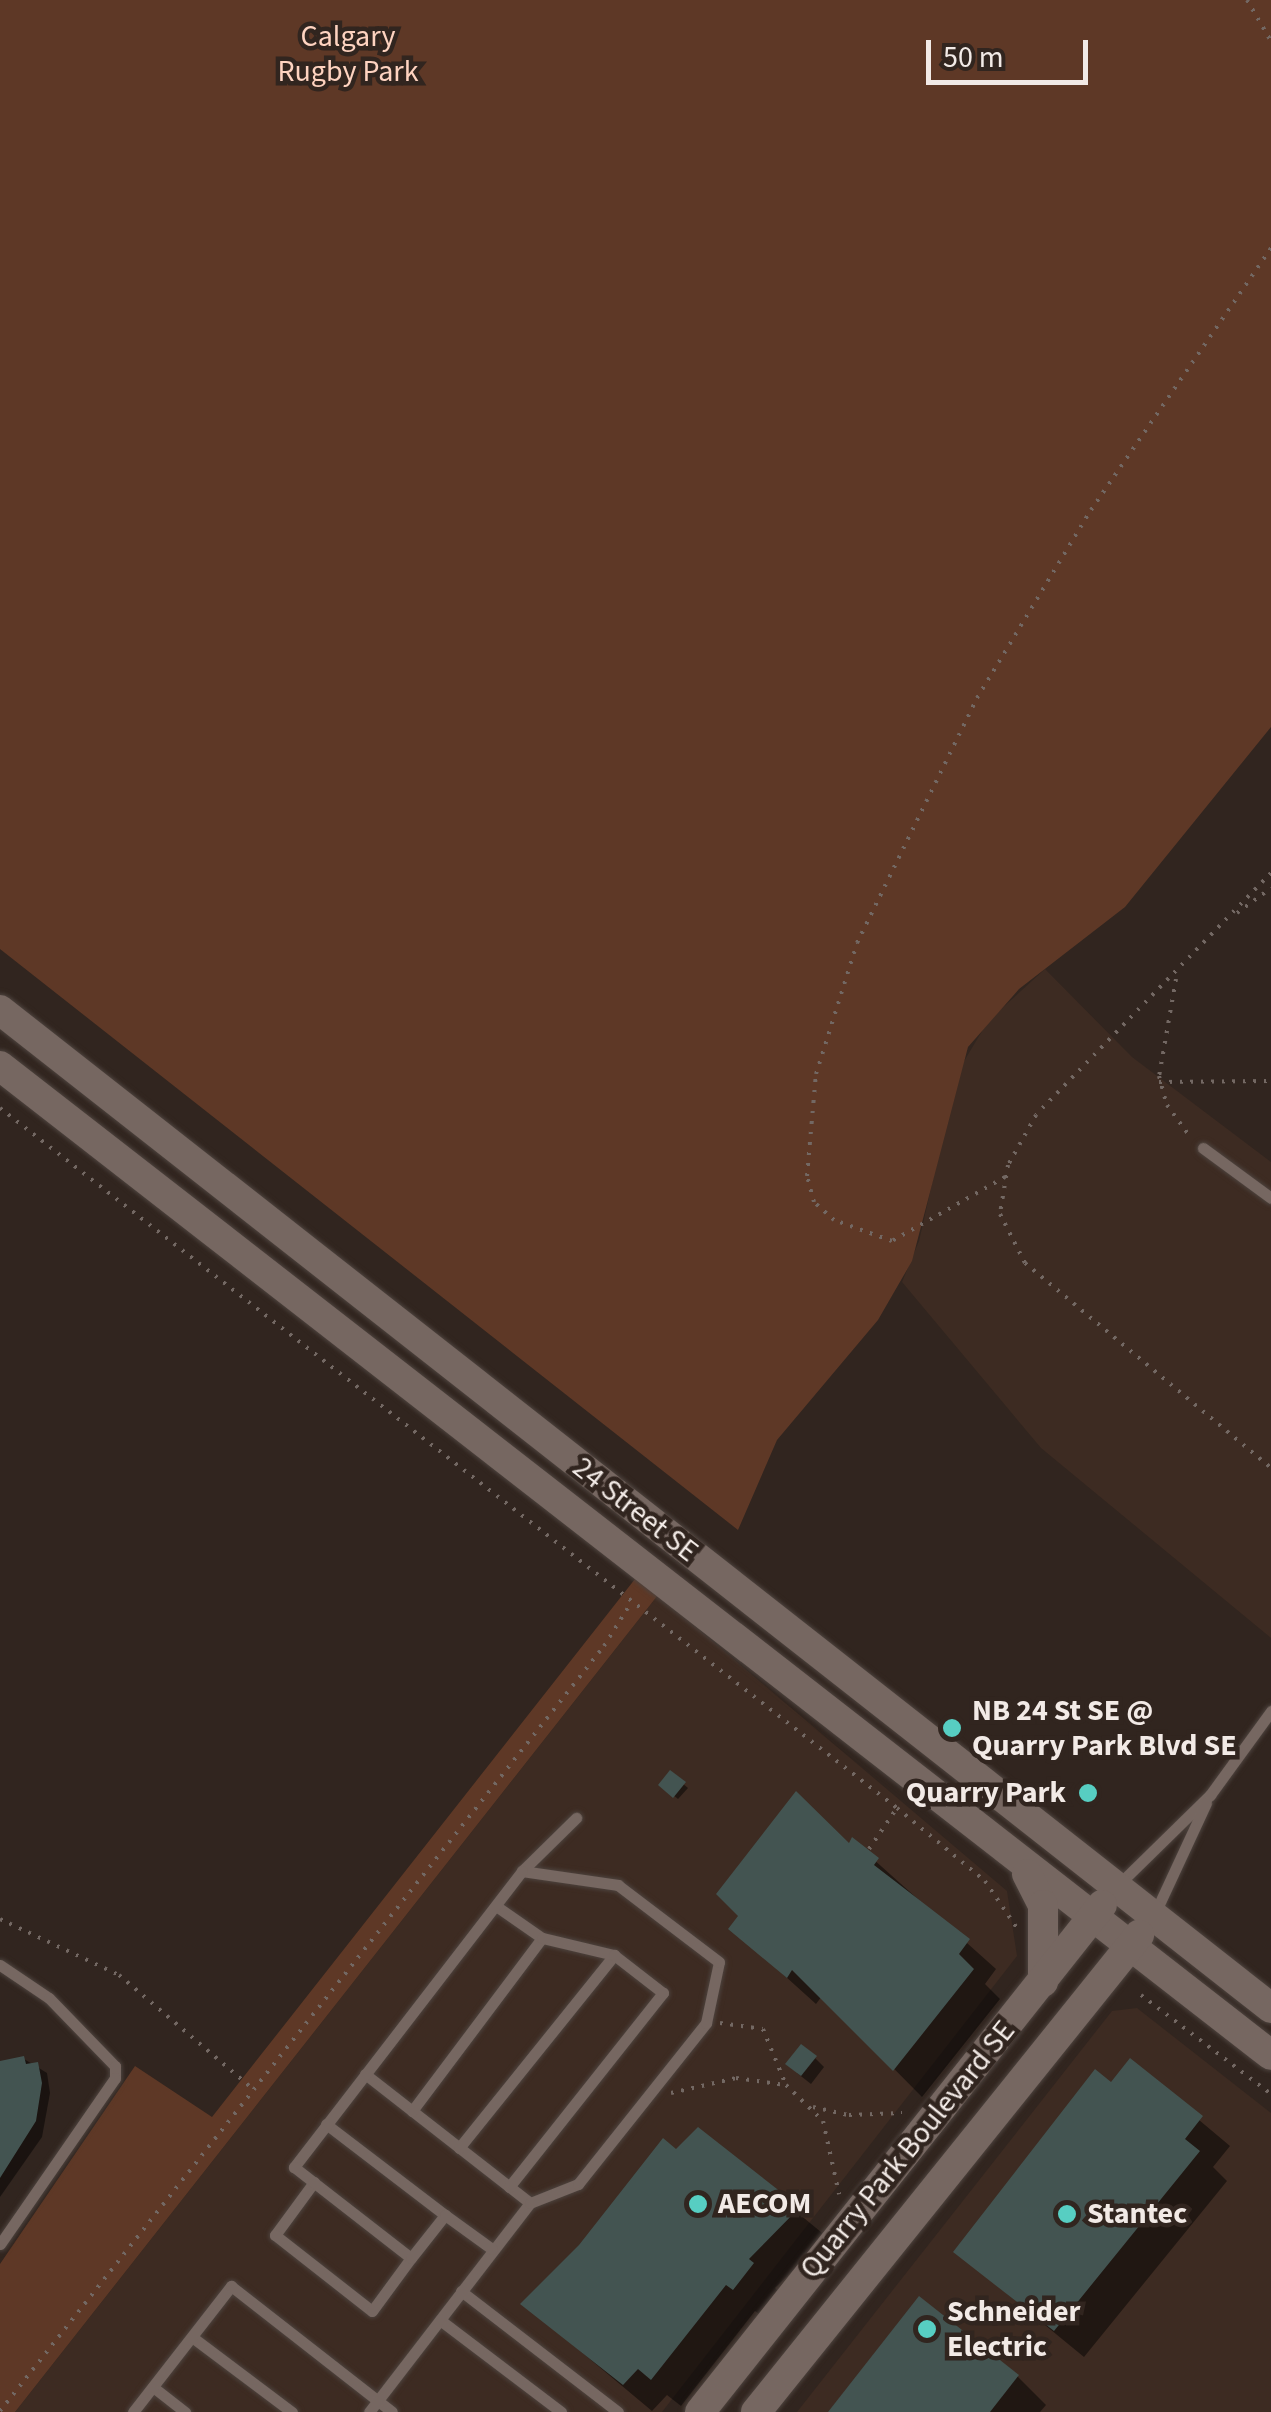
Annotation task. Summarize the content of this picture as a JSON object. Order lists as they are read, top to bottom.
{
  "streets": {
    "main road": ["24 Street SE", "Quarry Park Boulevard SE"]
  },
  "crossings": [
    ["24 Street SE", "Quarry Park Boulevard SE"]
  ],
  "parks": ["Calgary Rugby Park"],
  "places": [
    "NB 24 St SE @ Quarry Park Blvd SE",
    "Quarry Park",
    "AECOM",
    "Stantec",
    "Schneider Electric"
  ],
  "scale_bar": "50 m"
}
